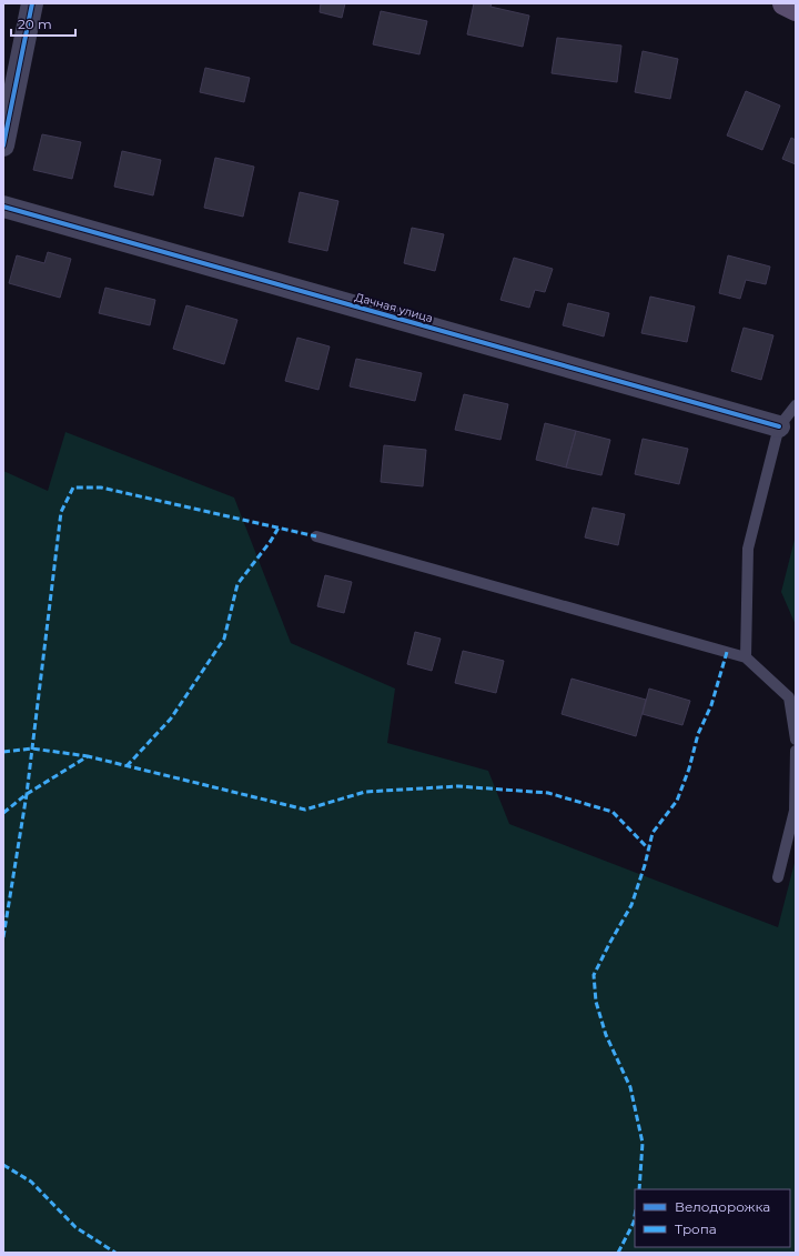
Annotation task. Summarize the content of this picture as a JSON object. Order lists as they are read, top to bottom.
{
  "streets": {
    "street": ["Дачная улица"]
  },
  "legend": ["Велодорожка", "Тропа"],
  "scale_bar": "20 m"
}
